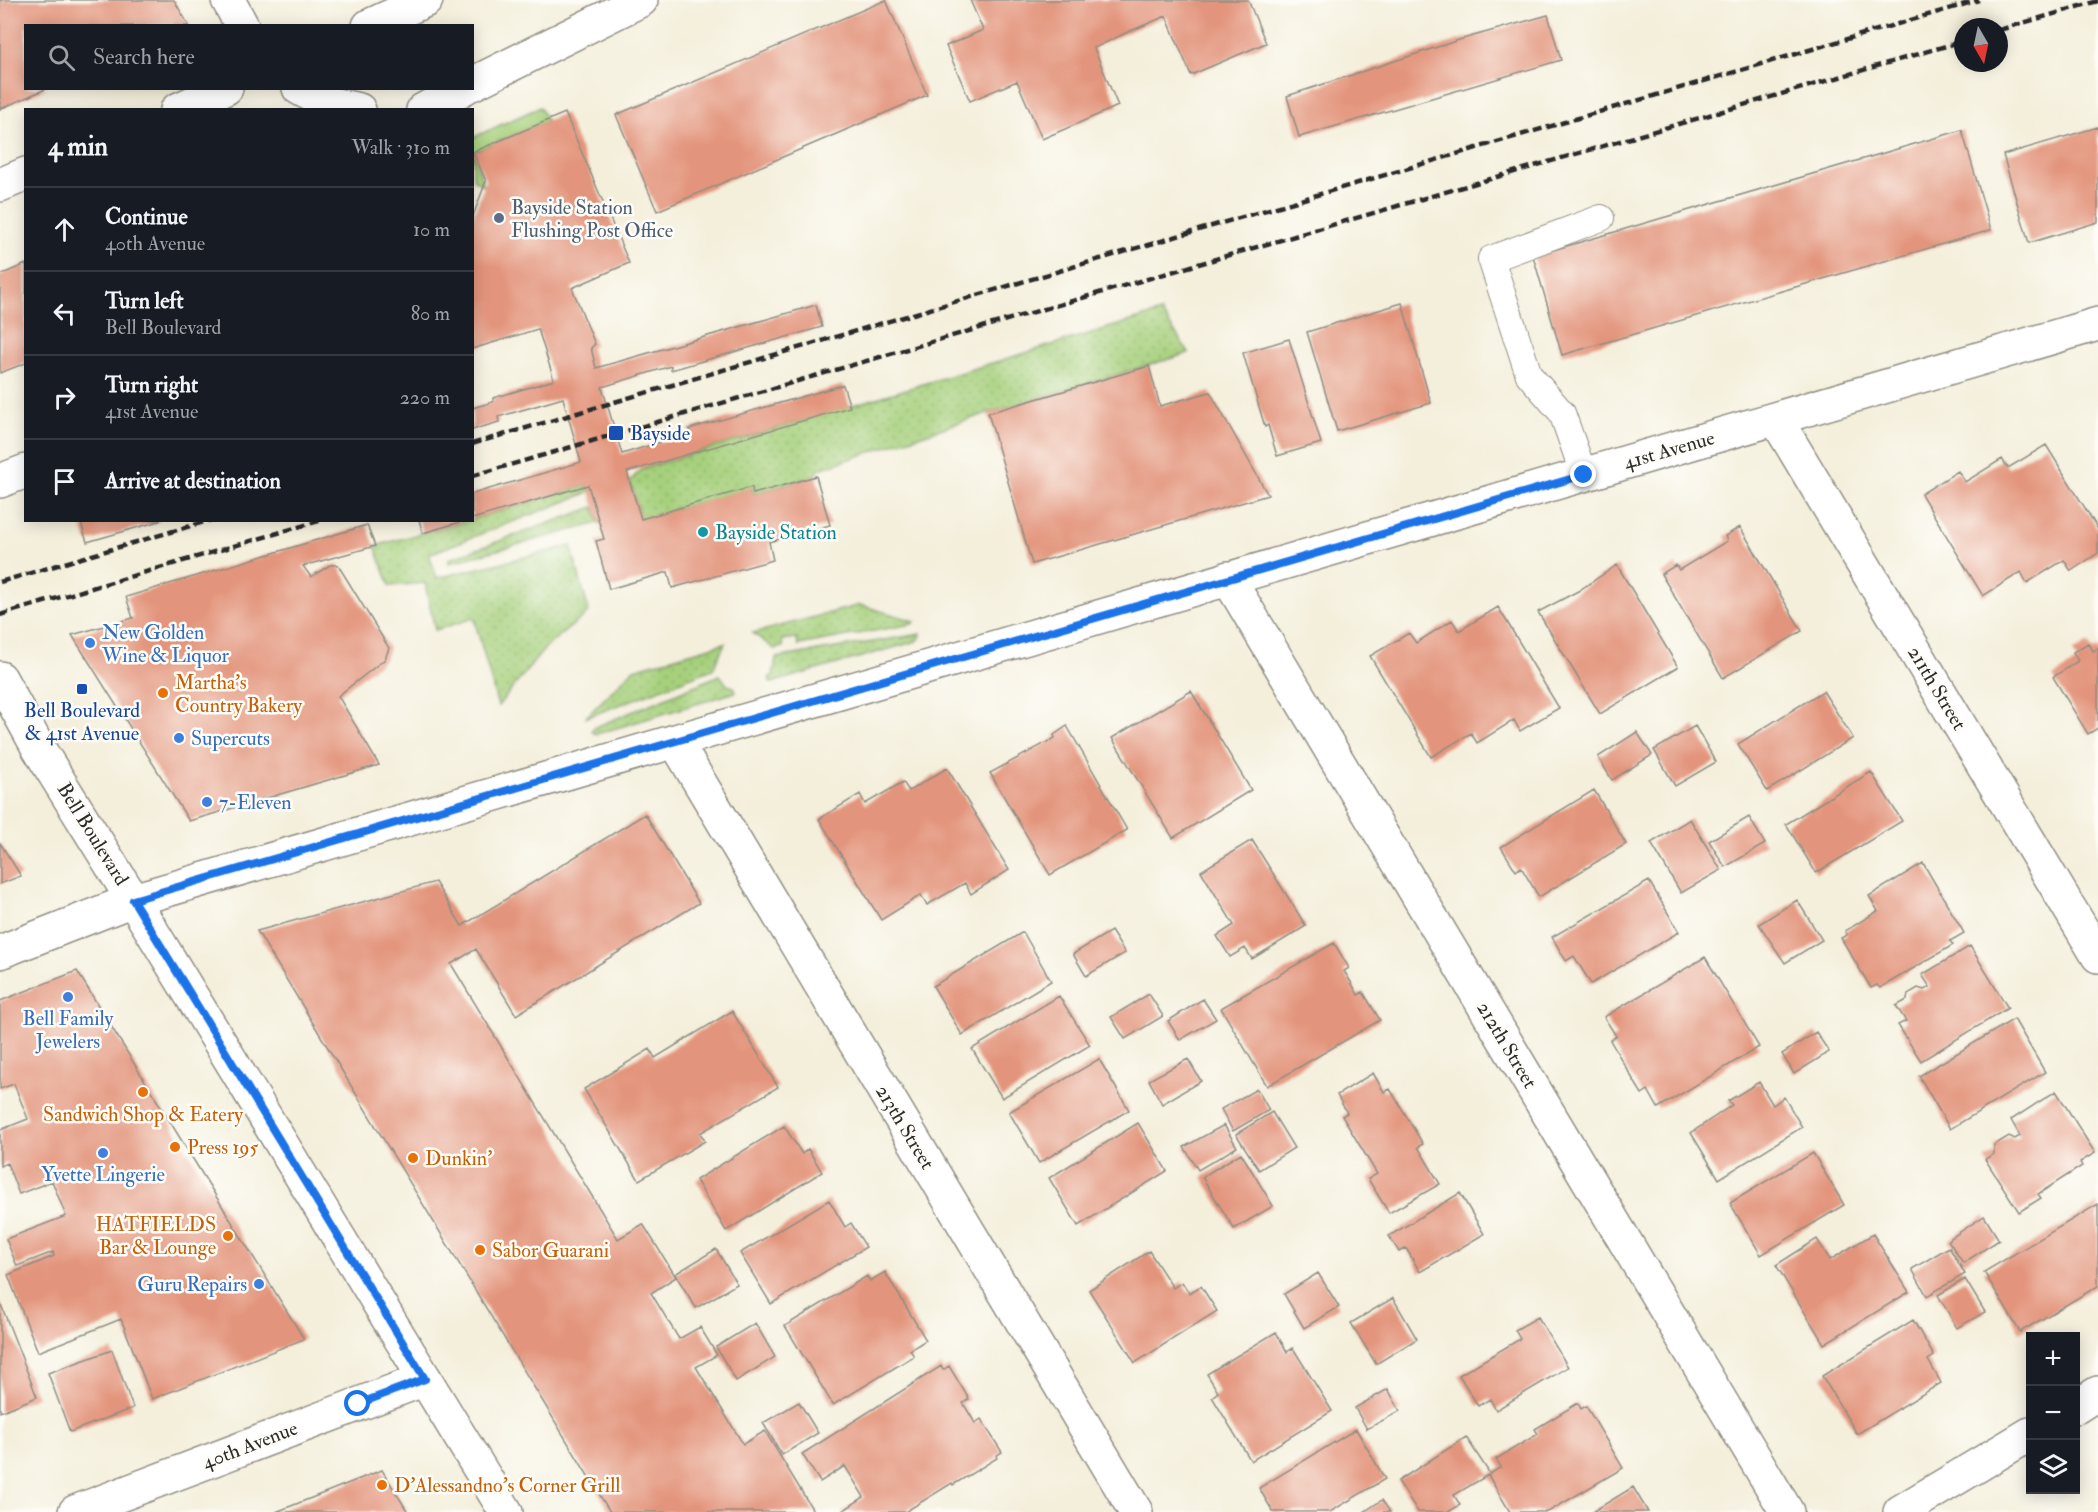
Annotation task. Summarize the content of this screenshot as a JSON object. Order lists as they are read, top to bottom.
{
  "streets": {
    "street": [
      "41st Avenue",
      "211th Street",
      "Bell Boulevard",
      "212th Street",
      "213th Street",
      "40th Avenue"
    ]
  },
  "crossings": [
    ["41st Avenue", "211th Street"],
    ["41st Avenue", "Bell Boulevard"],
    ["41st Avenue", "212th Street"],
    ["41st Avenue", "213th Street"],
    ["Bell Boulevard", "40th Avenue"]
  ],
  "places": {
    "other": [
      "Bayside Station Flushing Post Office",
      "Bayside Station",
      "New Golden Wine & Liquor",
      "Martha's Country Bakery",
      "Supercuts",
      "7-Eleven",
      "Bell Family Jewelers",
      "Sandwich Shop & Eatery",
      "Press 195",
      "Yvette Lingerie",
      "Dunkin'",
      "HATFIELDS Bar & Lounge",
      "Sabor Guarani",
      "Guru Repairs",
      "D'Alessandno's Corner Grill"
    ],
    "transit": ["Bayside", "Bell Boulevard & 41st Avenue"]
  },
  "north": "bottom",
  "page": {
    "search": "Search here",
    "heading": ["4 min", "Walk · 310 m"],
    "list": [
      ["Continue", "40th Avenue", "10 m"],
      ["Turn left", "Bell Boulevard", "80 m"],
      ["Turn right", "41st Avenue", "220 m"],
      "Arrive at destination"
    ],
    "map_buttons": ["+", "−"]
  }
}
